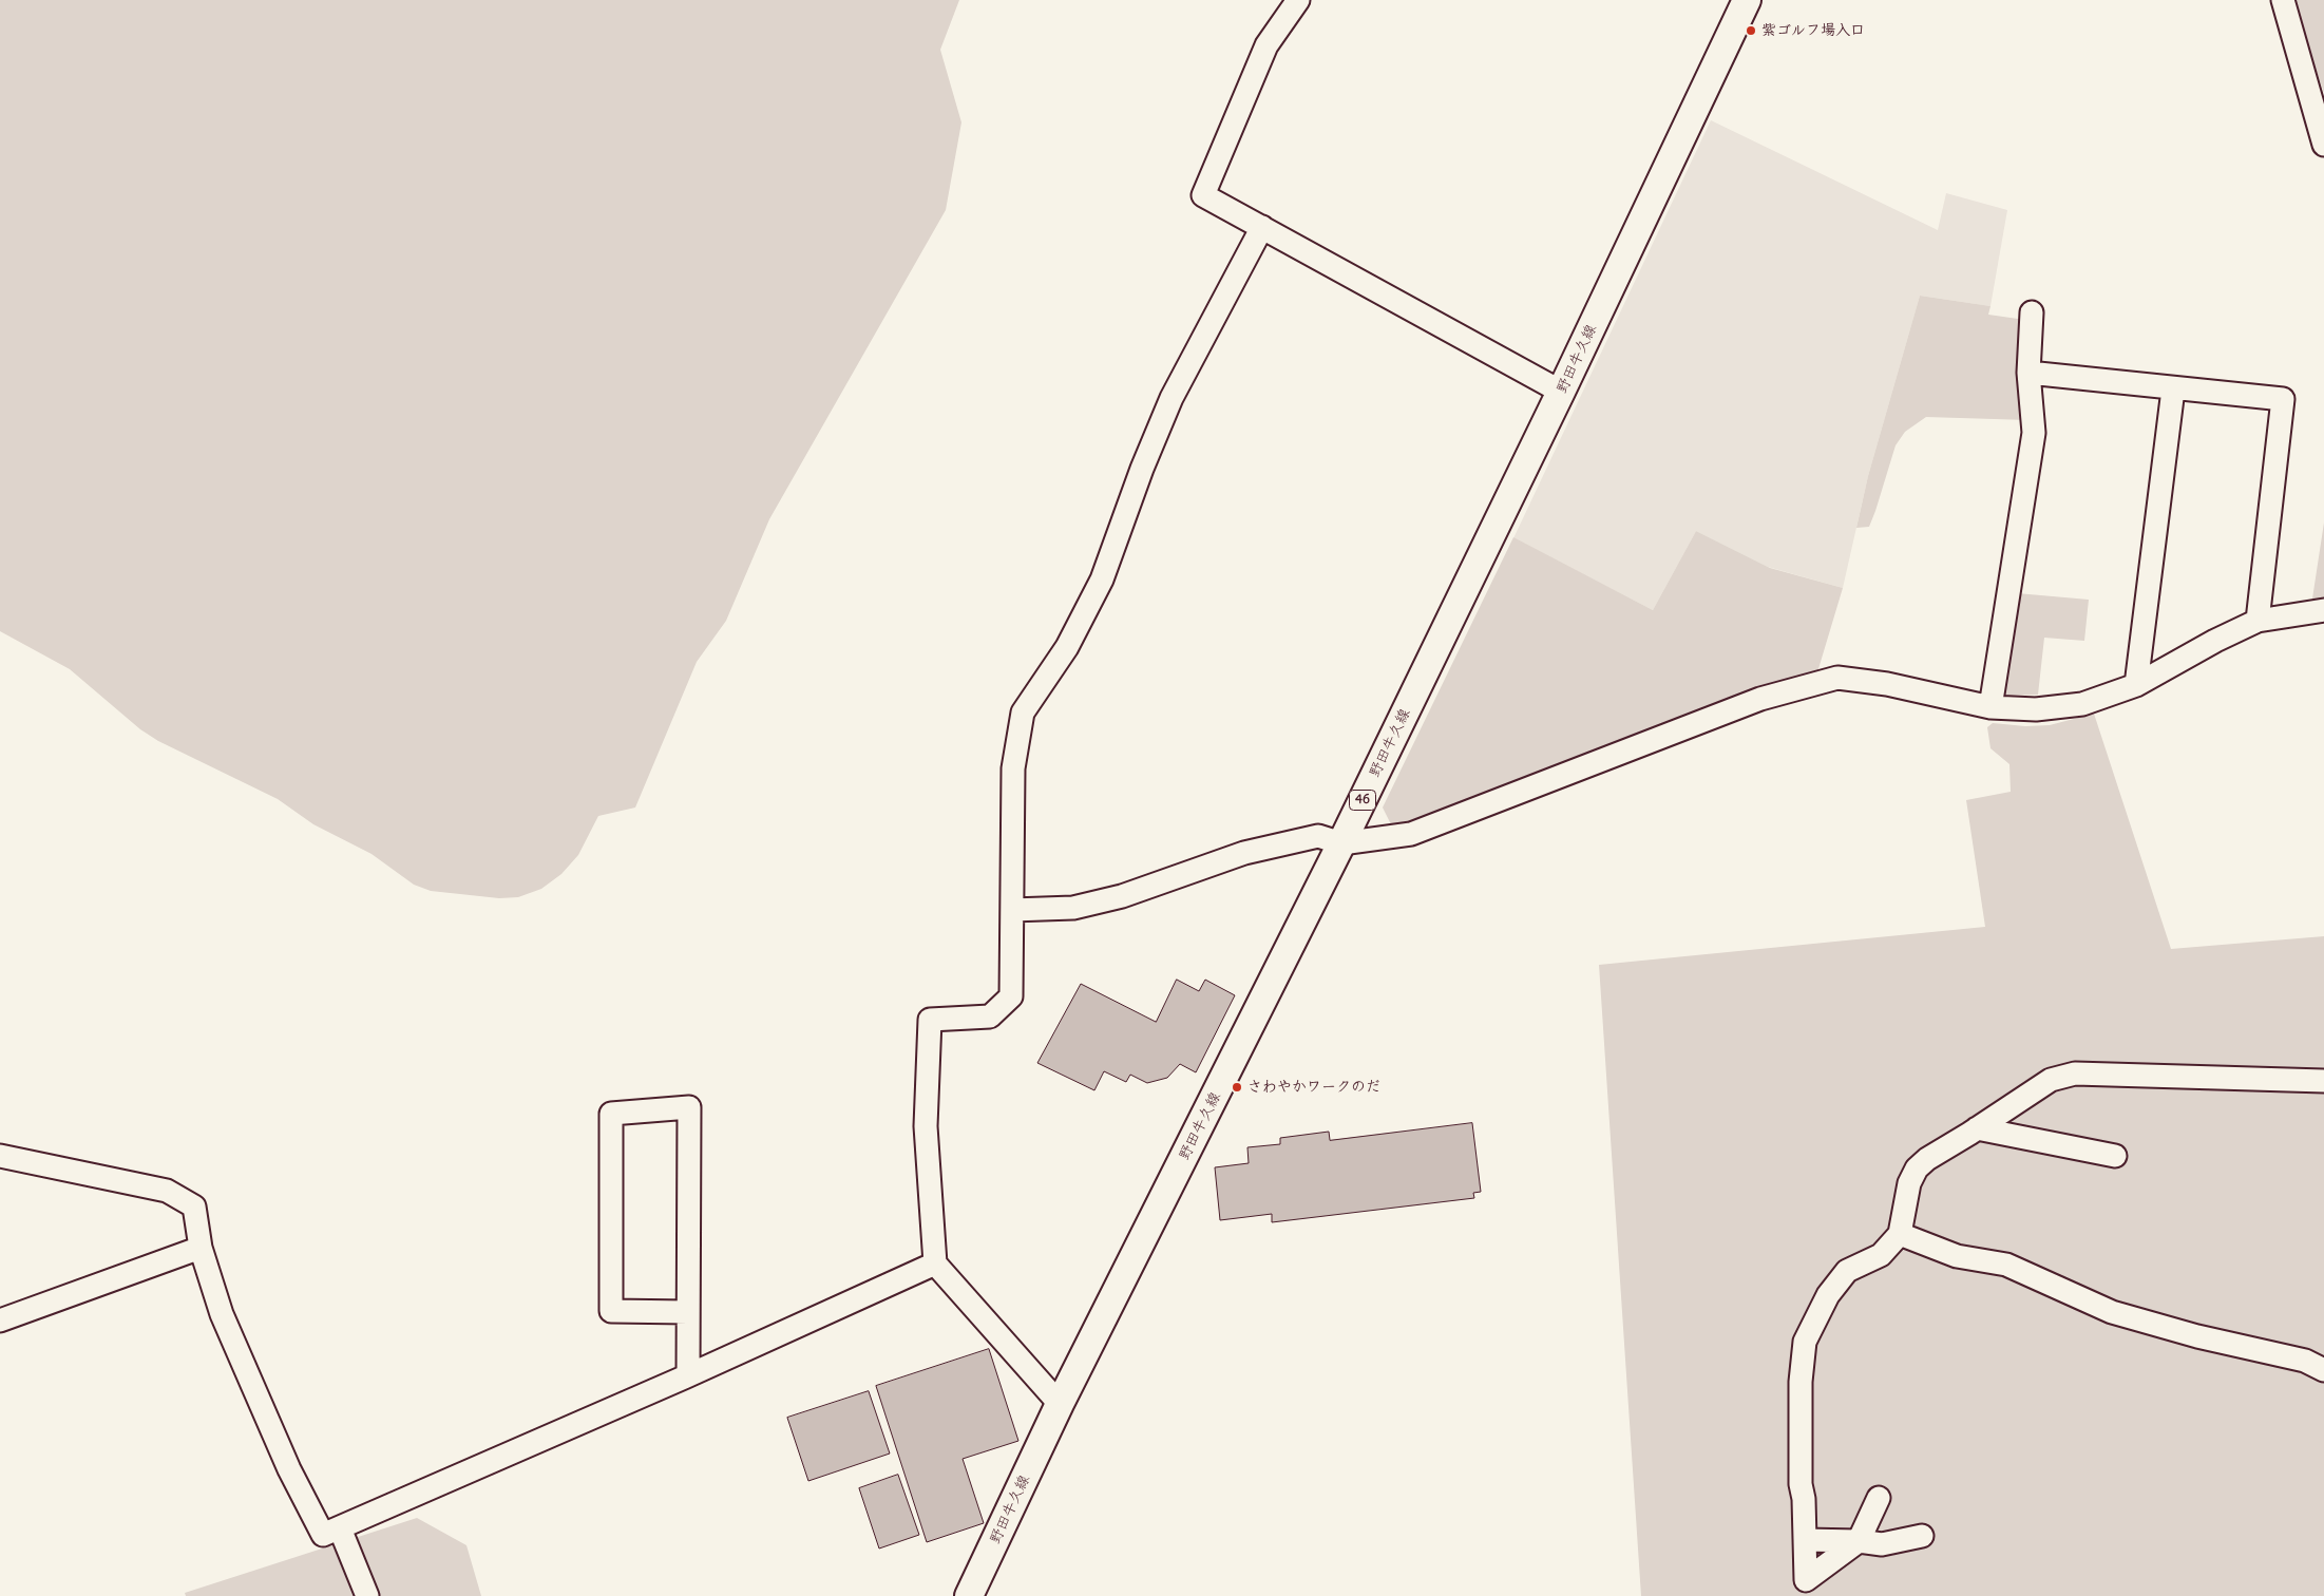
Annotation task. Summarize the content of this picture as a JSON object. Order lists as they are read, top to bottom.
{
  "streets": {
    "main road": ["野田牛久線", "46"]
  },
  "places": ["紫ゴルフ場入口", "さわやかワークのだ"]
}
